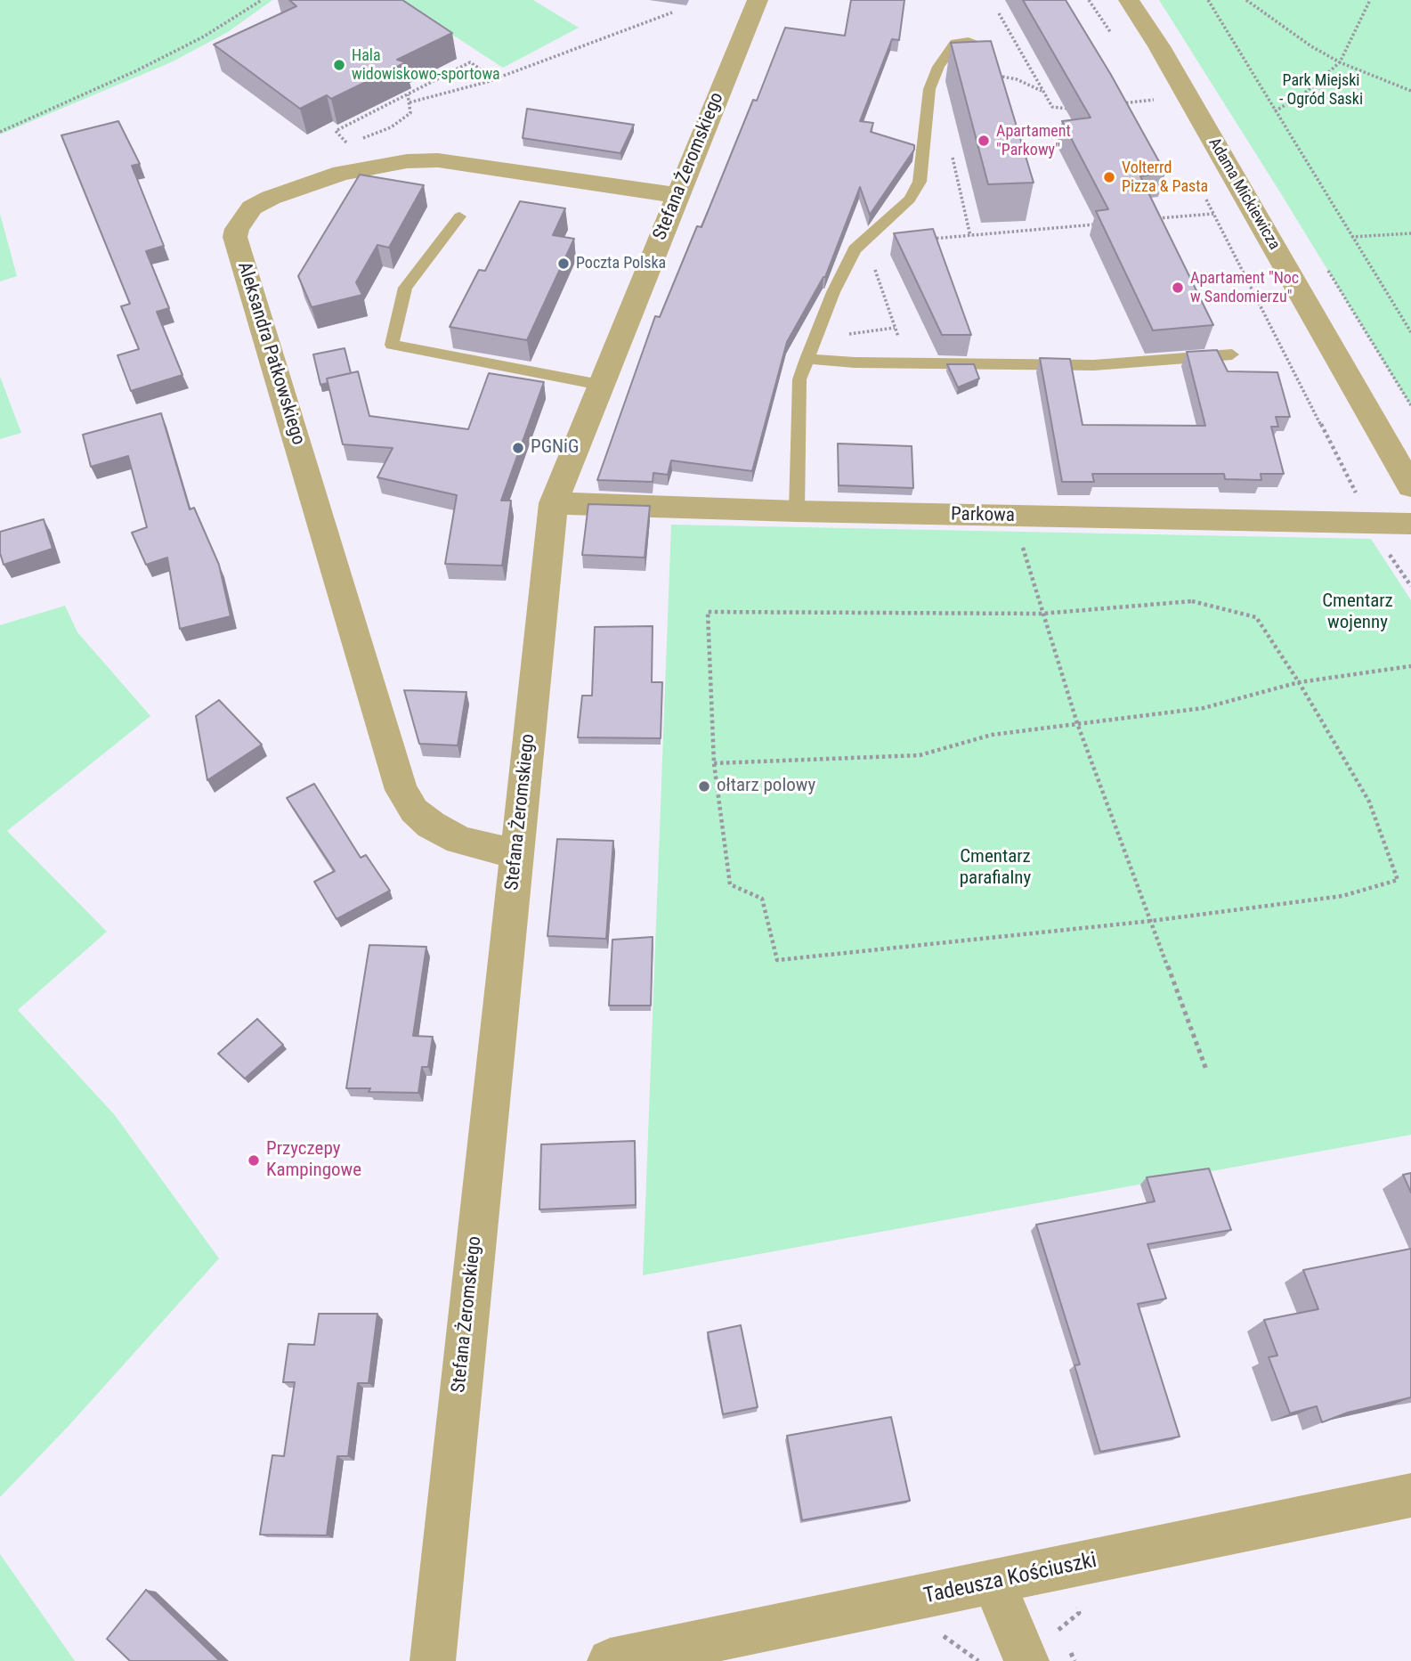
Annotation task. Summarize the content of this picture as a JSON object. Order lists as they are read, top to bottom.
{
  "streets": {
    "street": [
      "Stefana Żeromskiego",
      "Adama Mickiewicza",
      "Aleksandra Patkowskiego",
      "Parkowa",
      "Tadeusza Kościuszki"
    ]
  },
  "crossings": [
    ["Stefana Żeromskiego", "Aleksandra Patkowskiego"],
    ["Stefana Żeromskiego", "Parkowa"]
  ],
  "parks": ["Park Miejski - Ogród Saski", "Cmentarz wojenny", "Cmentarz parafialny"],
  "places": [
    "Hala widowiskowo-sportowa",
    "Apartament \"Parkowy\"",
    "Volterrd Pizza & Pasta",
    "Poczta Polska",
    "Apartament \"Noc w Sandomierzu\"",
    "PGNiG",
    "ołtarz polowy",
    "Przyczepy Kampingowe"
  ]
}
